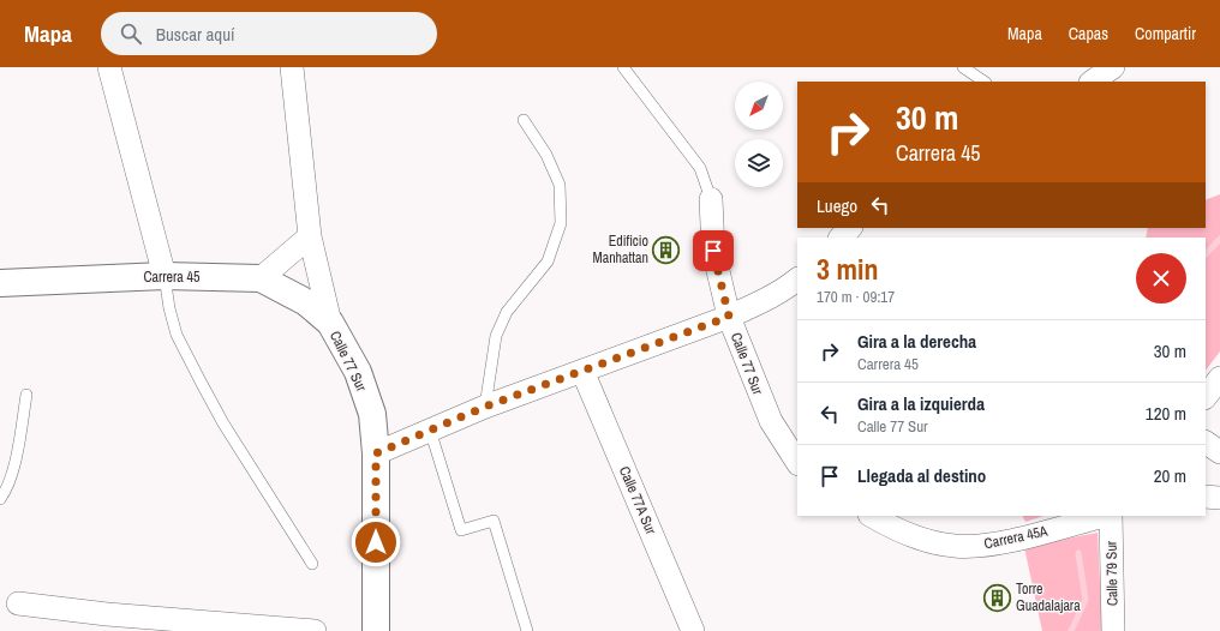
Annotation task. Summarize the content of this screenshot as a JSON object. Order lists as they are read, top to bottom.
{
  "streets": {
    "street": [
      "Carrera 45",
      "Calle 77 Sur",
      "Calle 77A Sur",
      "Carrera 45A",
      "Calle 79 Sur"
    ]
  },
  "crossings": [
    ["Carrera 45", "Calle 77 Sur"]
  ],
  "places": {
    "building": ["Edificio Manhattan", "Torre Guadalajara"]
  },
  "north": "bottom left",
  "page": {
    "header": "Mapa",
    "search": "Buscar aquí",
    "nav": ["Mapa", "Capas", "Compartir"],
    "turn": ["30 m", "Carrera 45"],
    "then": "Luego",
    "heading": ["3 min", "170 m · 09:17"],
    "list": [
      {
        "name": "Gira a la derecha",
        "note": "Carrera 45",
        "value": "30 m"
      },
      {
        "name": "Gira a la izquierda",
        "note": "Calle 77 Sur",
        "value": "120 m"
      },
      {
        "name": "Llegada al destino",
        "value": "20 m"
      }
    ]
  }
}
